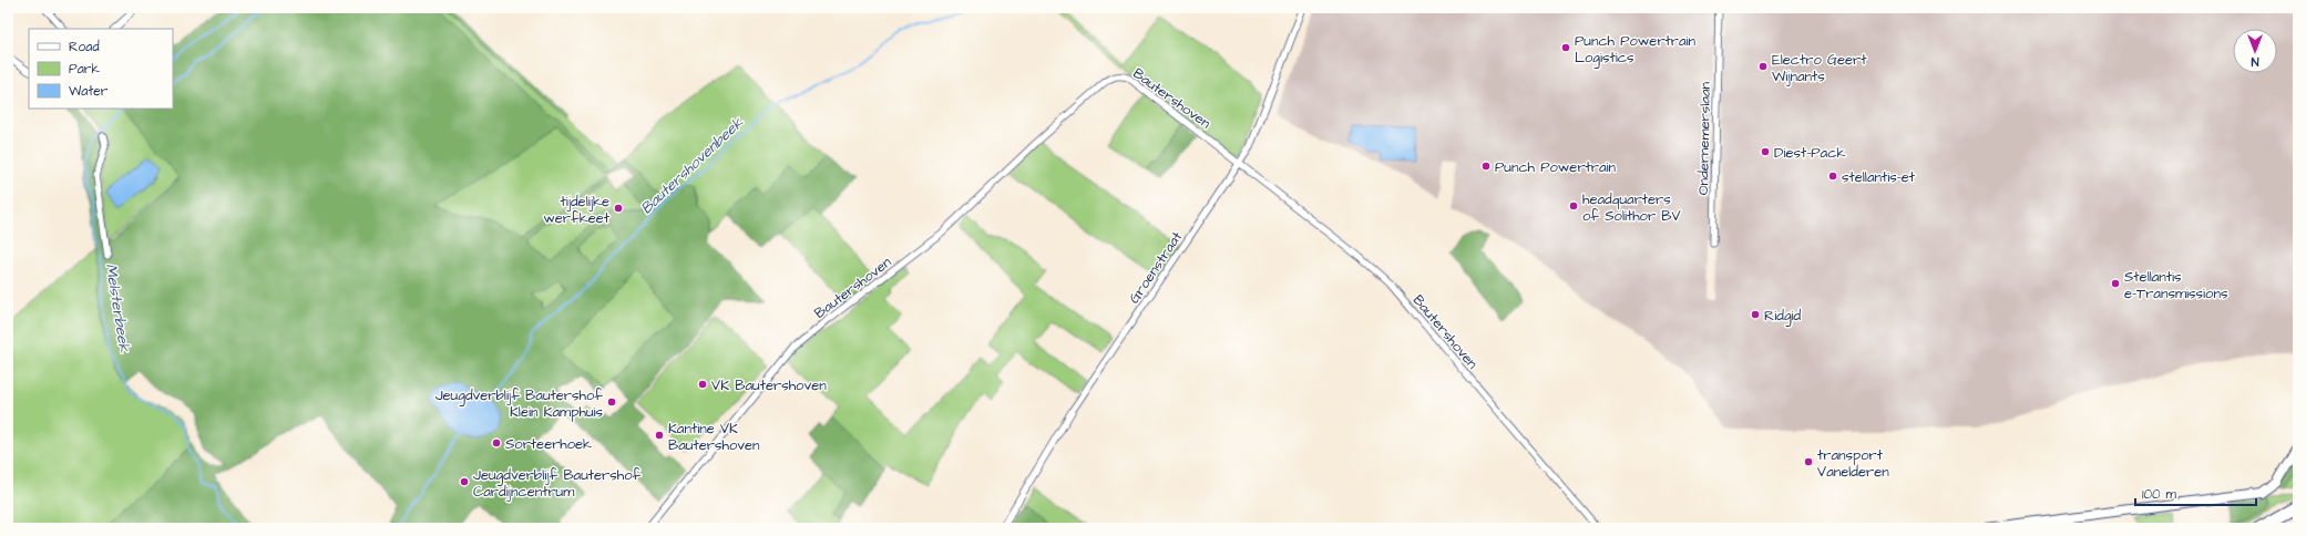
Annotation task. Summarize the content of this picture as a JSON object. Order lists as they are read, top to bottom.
{
  "streets": {
    "street": ["Bautershoven", "Ondernemerslaan", "Groenstraat"]
  },
  "crossings": [
    ["Bautershoven", "Groenstraat"]
  ],
  "water": ["Bautershovenbeek", "Melsterbeek"],
  "places": [
    "Punch Powertrain Logistics",
    "Electro Geert Wijnants",
    "Diest-Pack",
    "Punch Powertrain",
    "stellantis-et",
    "headquarters of Solithor BV",
    "tijdelijke werfkeet",
    "Stellantis e-Transmissions",
    "Ridgid",
    "VK Bautershoven",
    "Jeugdverblijf Bautershof Klein Kamphuis",
    "Kantine VK Bautershoven",
    "Sorteerhoek",
    "transport Vanelderen",
    "Jeugdverblijf Bautershof Cardijncentrum"
  ],
  "legend": ["Road", "Park", "Water"],
  "scale_bar": "100 m",
  "north": "bottom"
}
